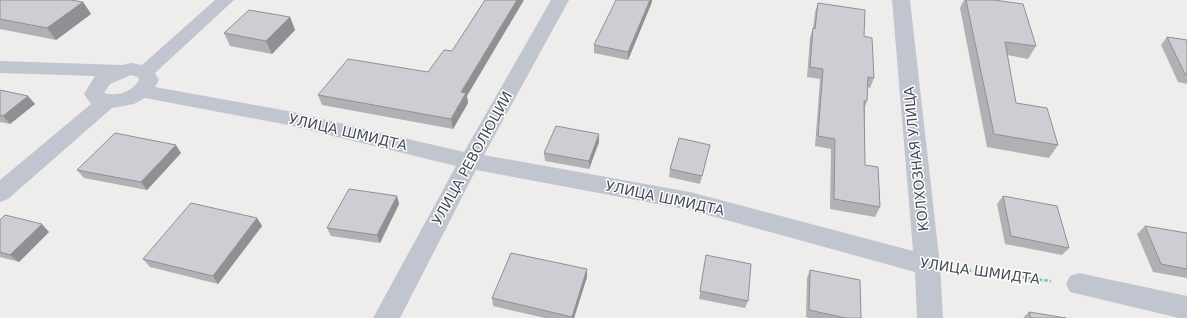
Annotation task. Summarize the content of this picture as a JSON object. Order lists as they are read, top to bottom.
{
  "streets": {
    "street": ["УЛИЦА ШМИДТА", "УЛИЦА РЕВОЛЮЦИИ", "КОЛХОЗНАЯ УЛИЦА"]
  },
  "crossings": [
    ["УЛИЦА ШМИДТА", "УЛИЦА РЕВОЛЮЦИИ"],
    ["УЛИЦА ШМИДТА", "КОЛХОЗНАЯ УЛИЦА"]
  ]
}
